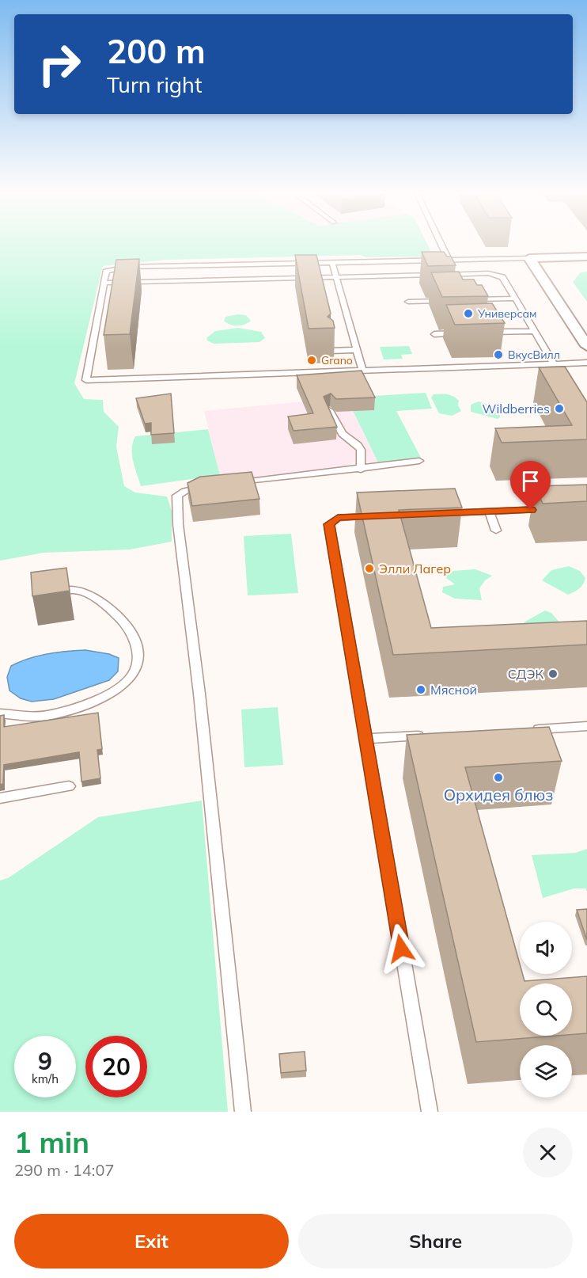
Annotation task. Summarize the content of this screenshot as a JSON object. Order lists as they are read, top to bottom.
{
  "places": [
    "Универсам",
    "ВкусВилл",
    "Grano",
    "Wildberries",
    "Элли Лагер",
    "СДЭК",
    "Мясной",
    "Орхидея блюз"
  ],
  "page": {
    "turn": ["200 m", "Turn right"],
    "speed": "9 km/h",
    "limit": "20",
    "heading": ["1 min", "290 m · 14:07"],
    "buttons": ["Exit", "Share"]
  }
}
